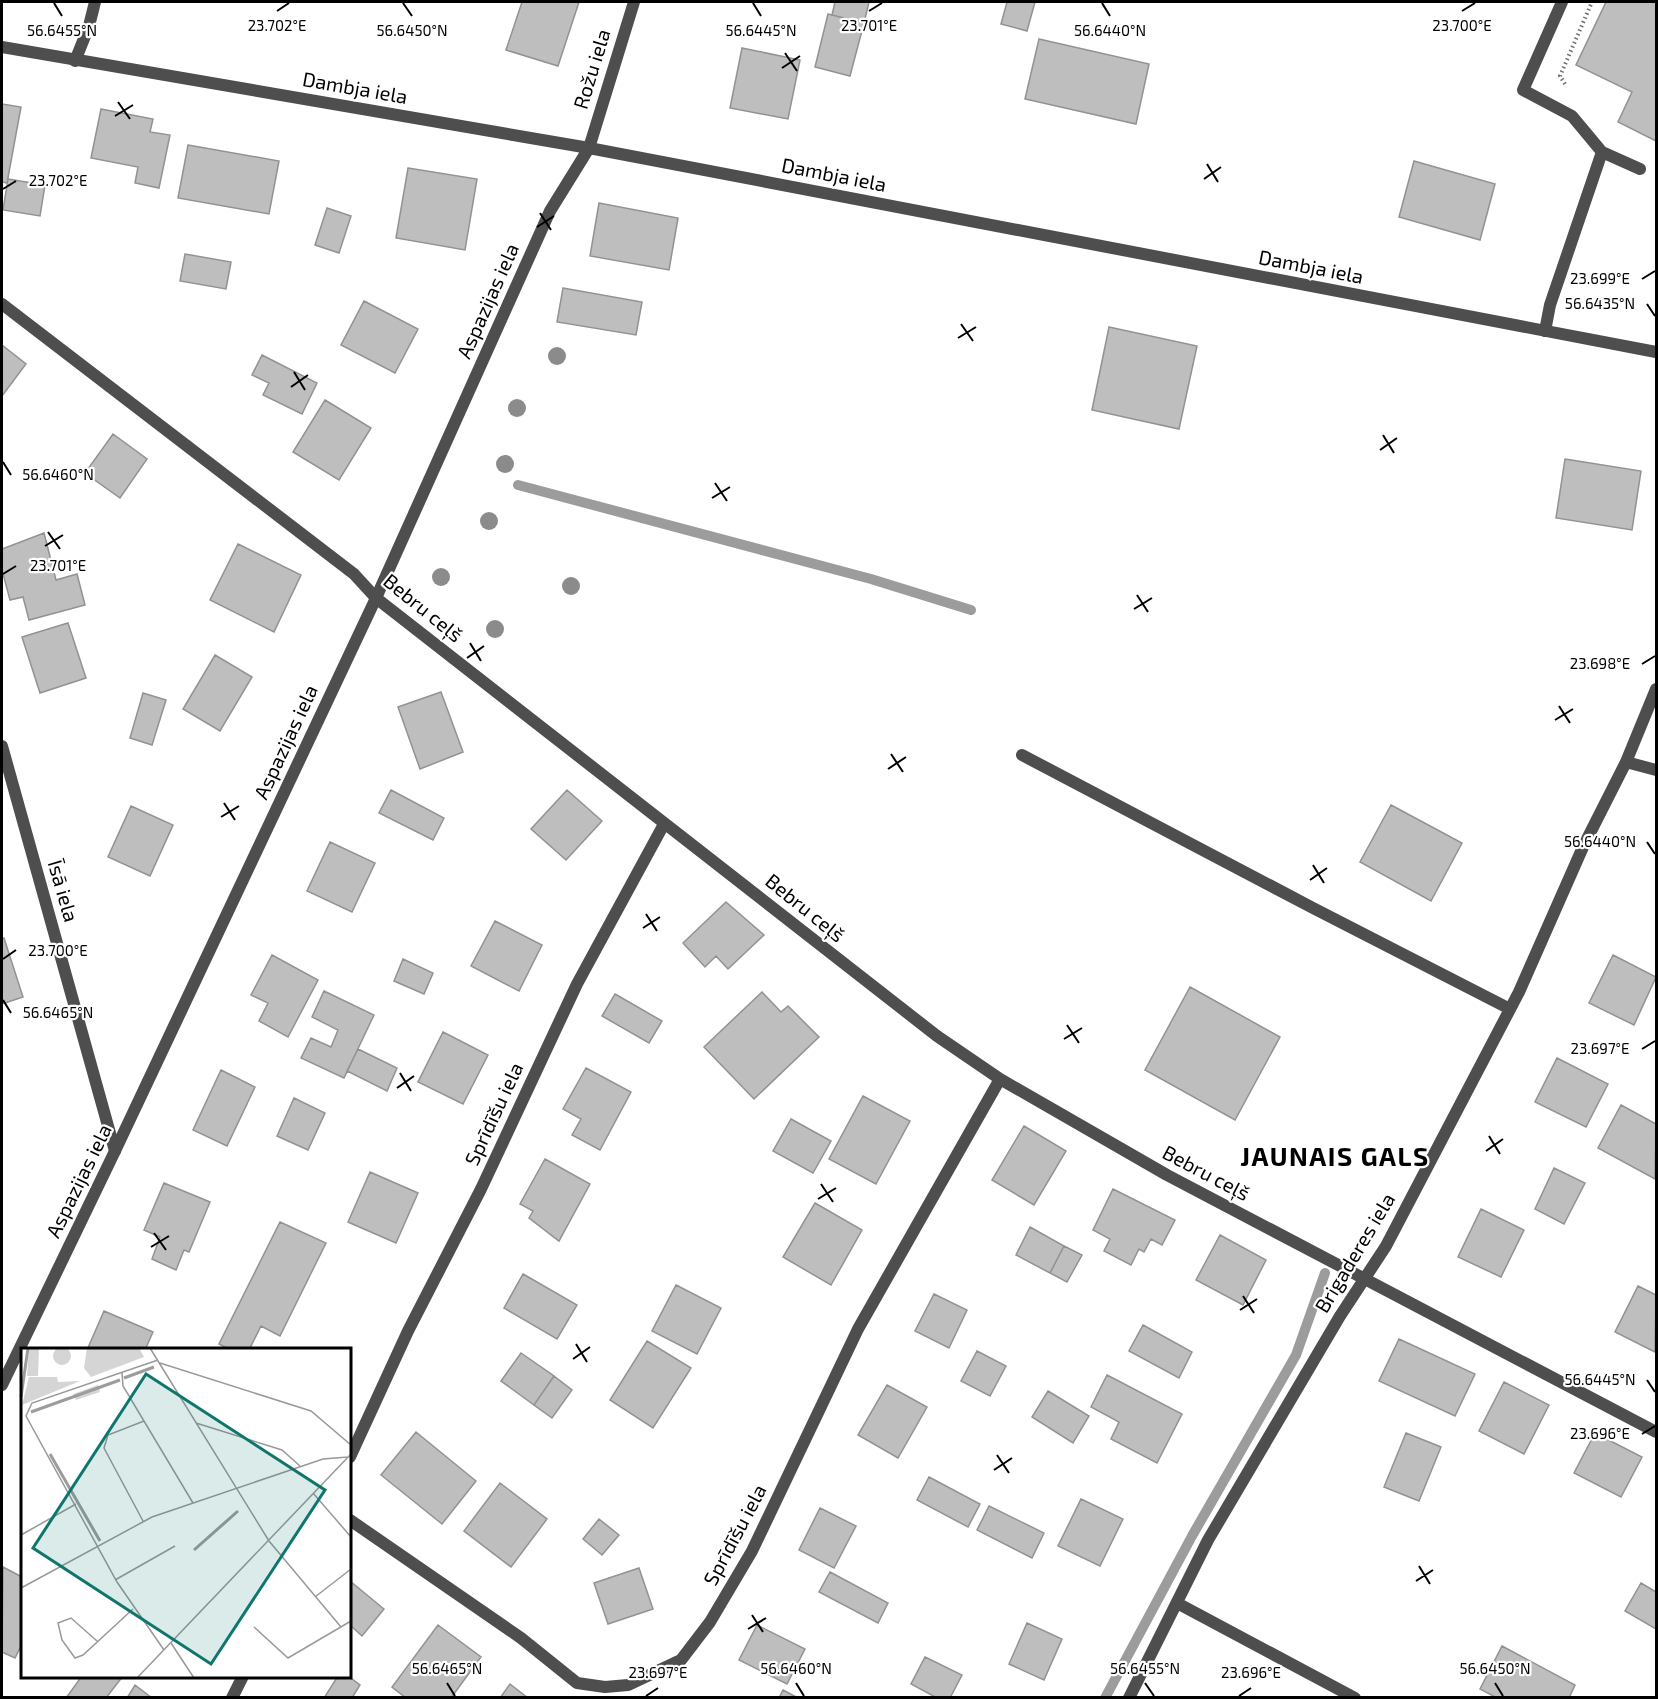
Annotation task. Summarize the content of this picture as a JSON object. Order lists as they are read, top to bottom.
{
  "streets": {
    "street": [
      "Rožu iela",
      "Dambja iela",
      "Aspazijas iela",
      "Bebru ceļš",
      "Īsā iela",
      "Sprīdīšu iela",
      "Brigaderes iela"
    ]
  },
  "crossings": [
    ["Rožu iela", "Dambja iela"],
    ["Rožu iela", "Aspazijas iela"],
    ["Dambja iela", "Aspazijas iela"],
    ["Aspazijas iela", "Bebru ceļš"],
    ["Aspazijas iela", "Īsā iela"],
    ["Bebru ceļš", "Sprīdīšu iela"],
    ["Bebru ceļš", "Brigaderes iela"]
  ],
  "districts": ["JAUNAIS GALS"],
  "coordinates": [
    "23.702°E",
    "23.701°E",
    "23.700°E",
    "56.6455°N",
    "56.6450°N",
    "56.6445°N",
    "56.6440°N",
    "23.699°E",
    "56.6435°N",
    "56.6460°N",
    "23.698°E",
    "56.6465°N",
    "23.697°E",
    "23.696°E"
  ]
}
